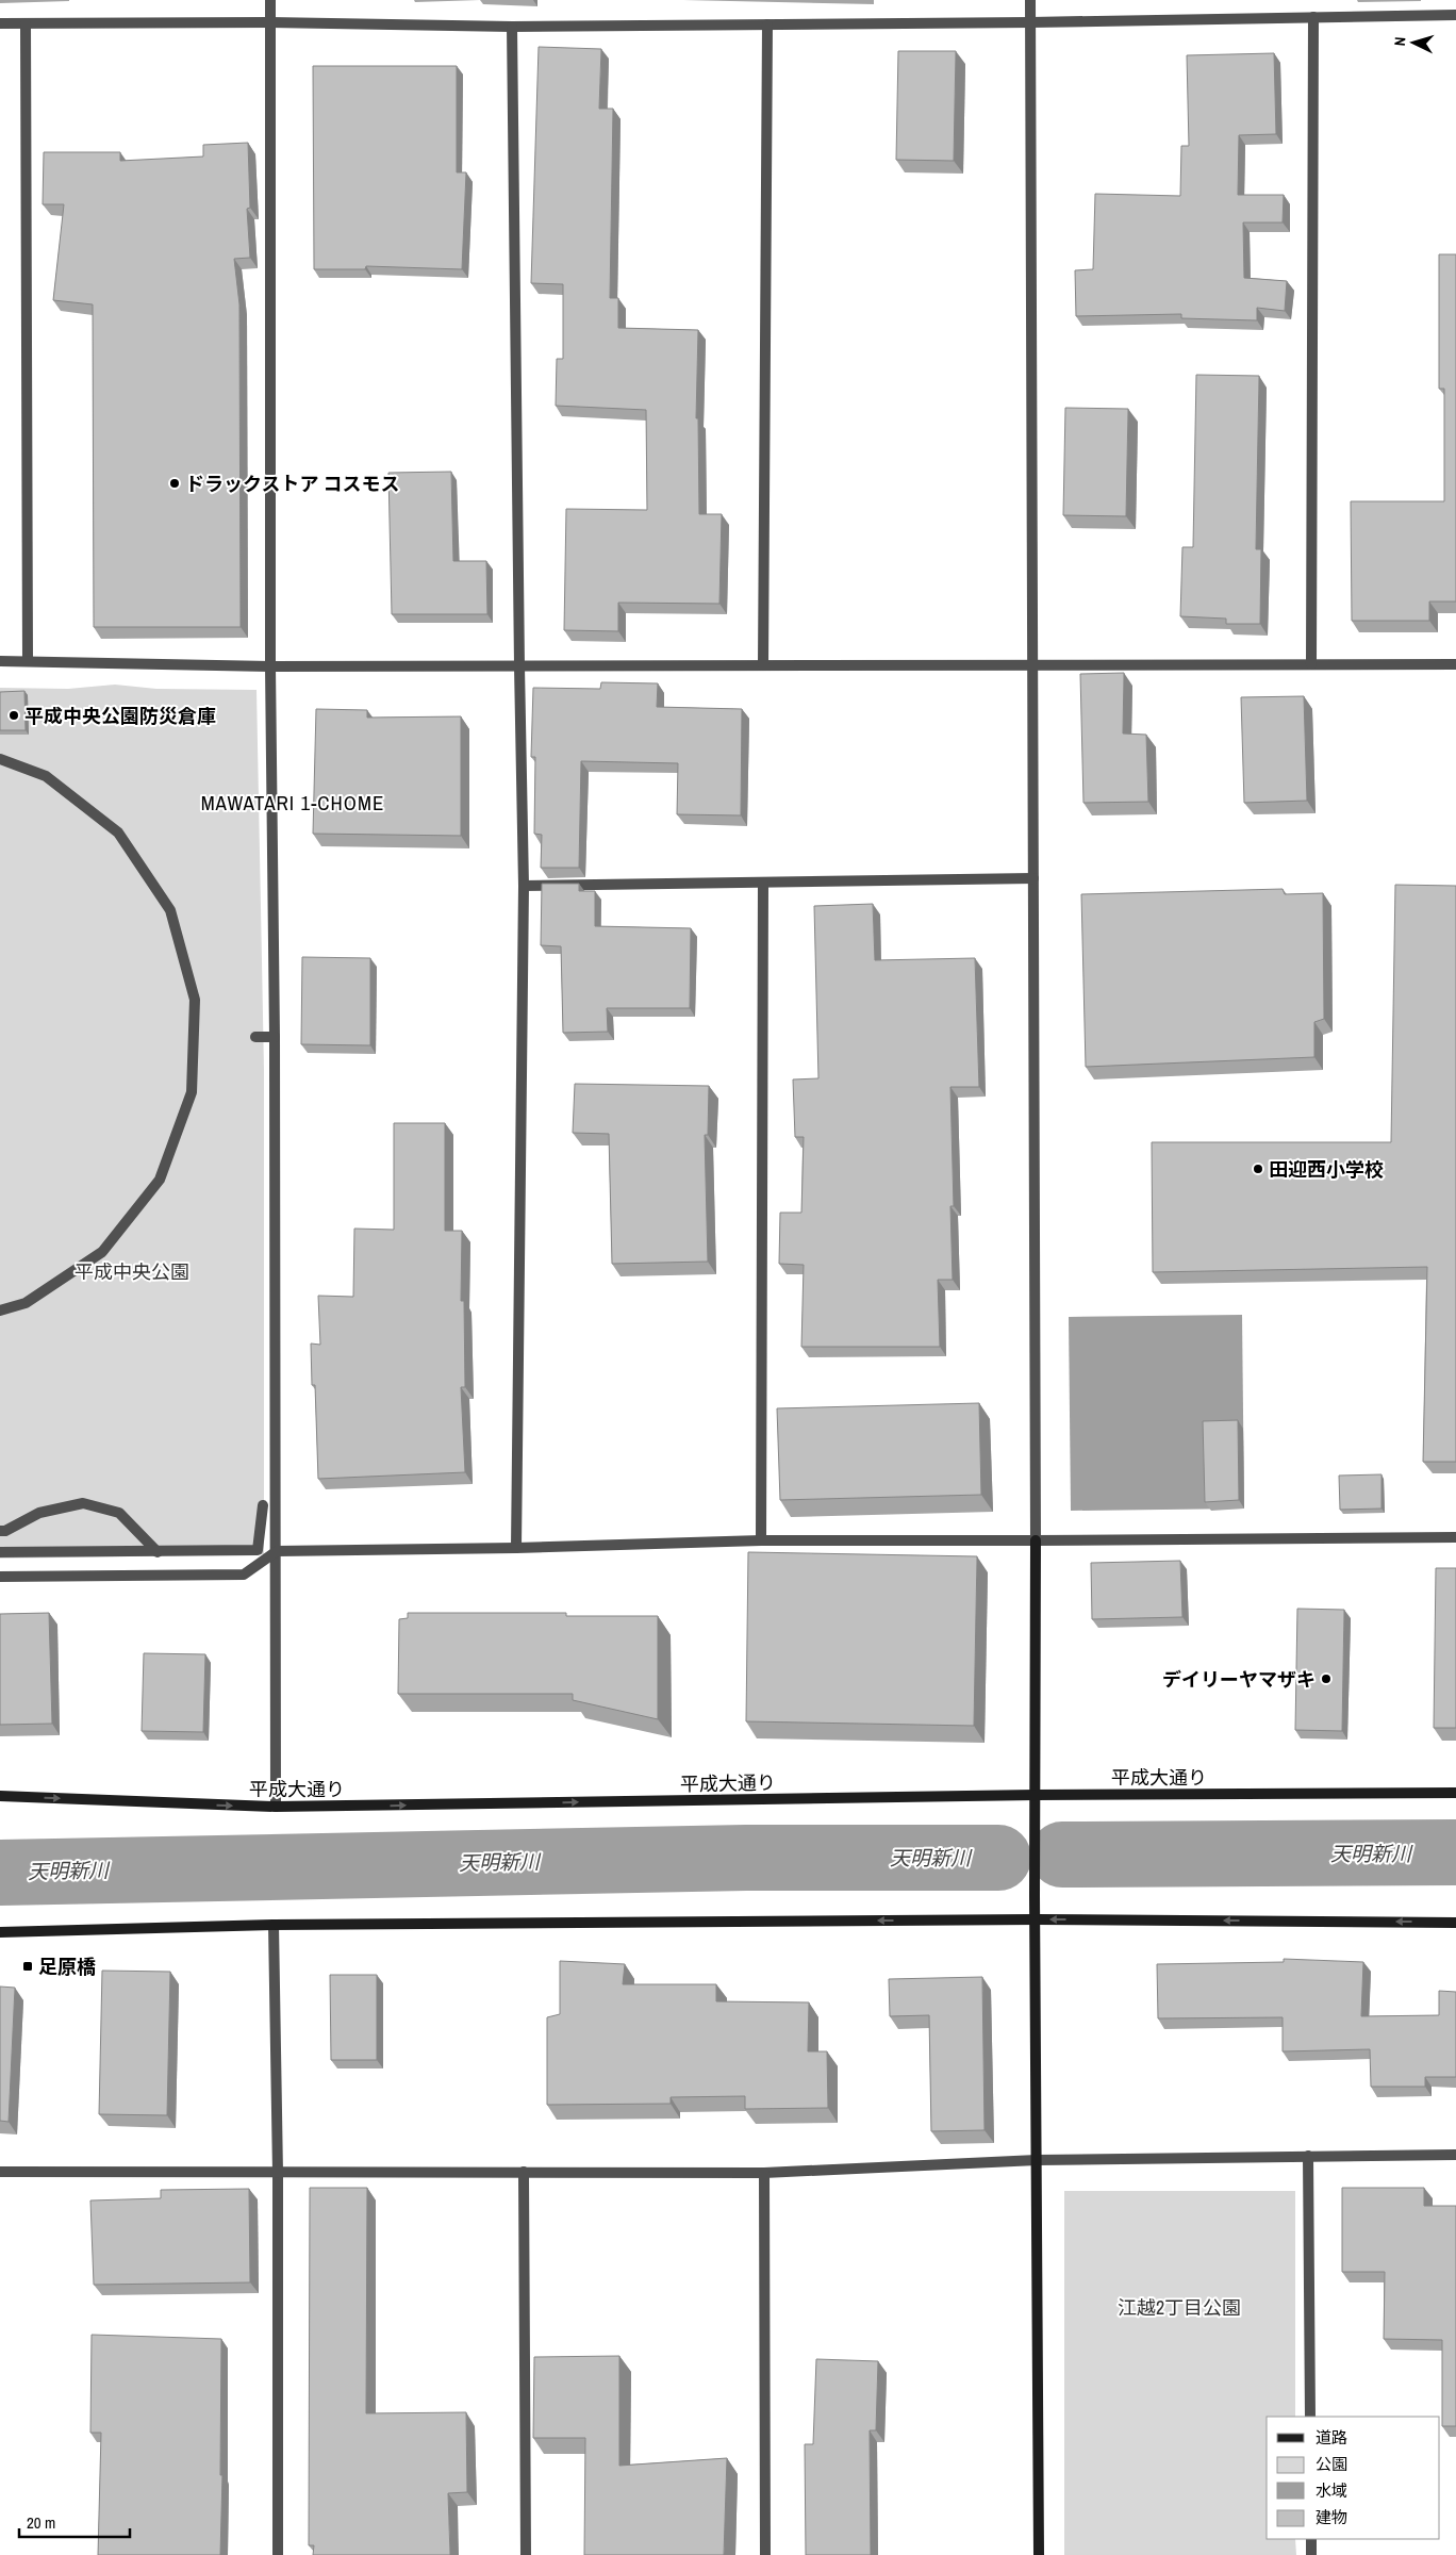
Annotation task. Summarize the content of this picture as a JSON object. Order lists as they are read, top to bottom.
{
  "streets": {
    "street": ["平成大通り"]
  },
  "one_way": ["平成大通り"],
  "districts": ["MAWATARI 1-CHOME"],
  "water": ["天明新川"],
  "parks": ["平成中央公園", "江越2丁目公園"],
  "places": {
    "other": [
      "ドラックストア コスモス",
      "平成中央公園防災倉庫",
      "田迎西小学校",
      "デイリーヤマザキ"
    ],
    "transit": ["足原橋"]
  },
  "legend": [
    "道路",
    "公園",
    "水域",
    "建物"
  ],
  "scale_bar": "20 m",
  "north": "left"
}
